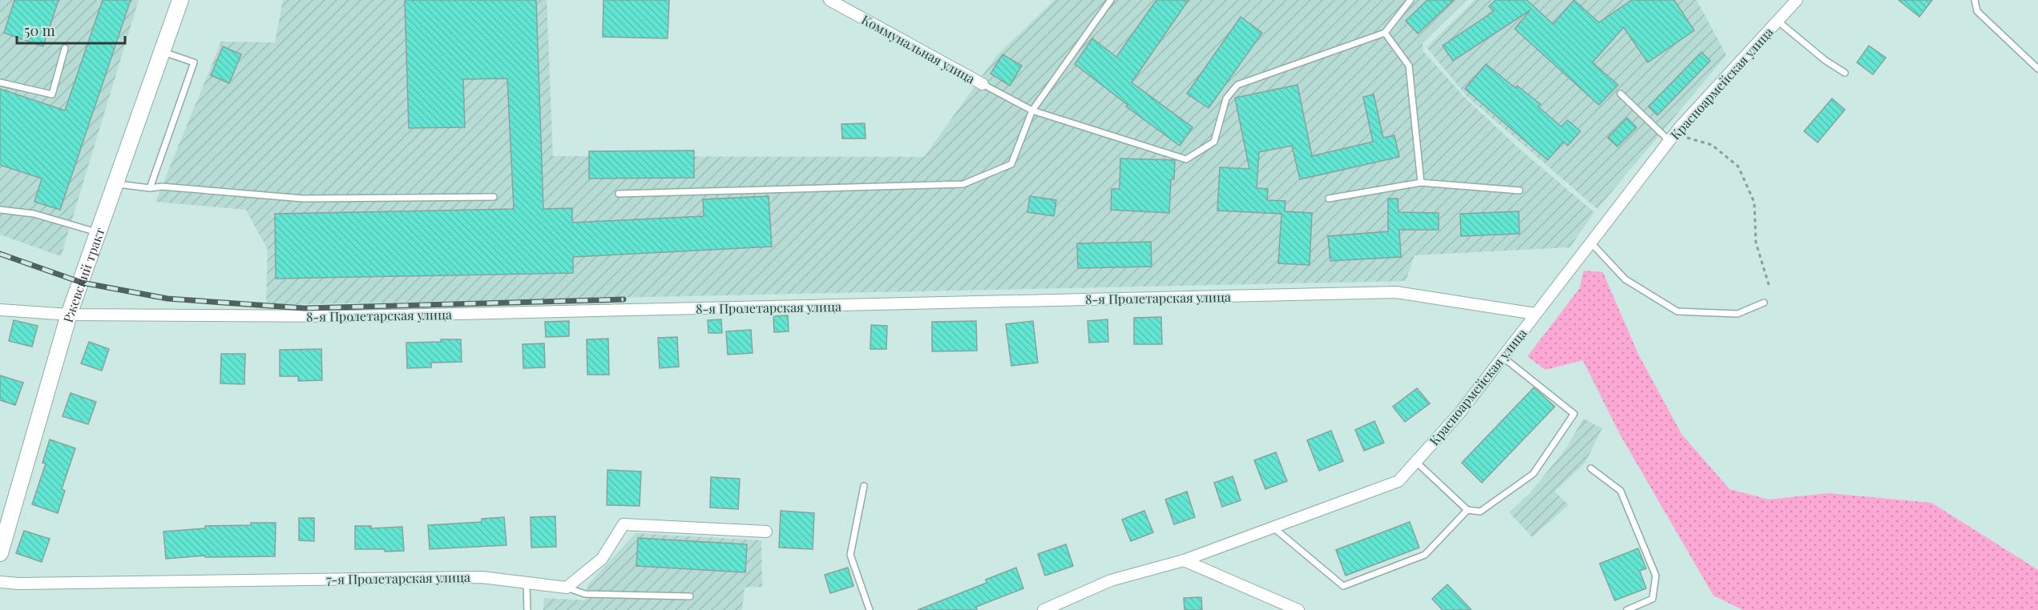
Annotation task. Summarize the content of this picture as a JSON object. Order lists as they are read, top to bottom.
{
  "streets": {
    "main road": ["Ржевский тракт"],
    "street": [
      "Коммунальная улица",
      "Красноармейская улица",
      "8-я Пролетарская улица",
      "7-я Пролетарская улица"
    ]
  },
  "crossings": [
    ["Красноармейская улица", "8-я Пролетарская улица"],
    ["Ржевский тракт", "8-я Пролетарская улица"]
  ],
  "scale_bar": "50 m"
}
